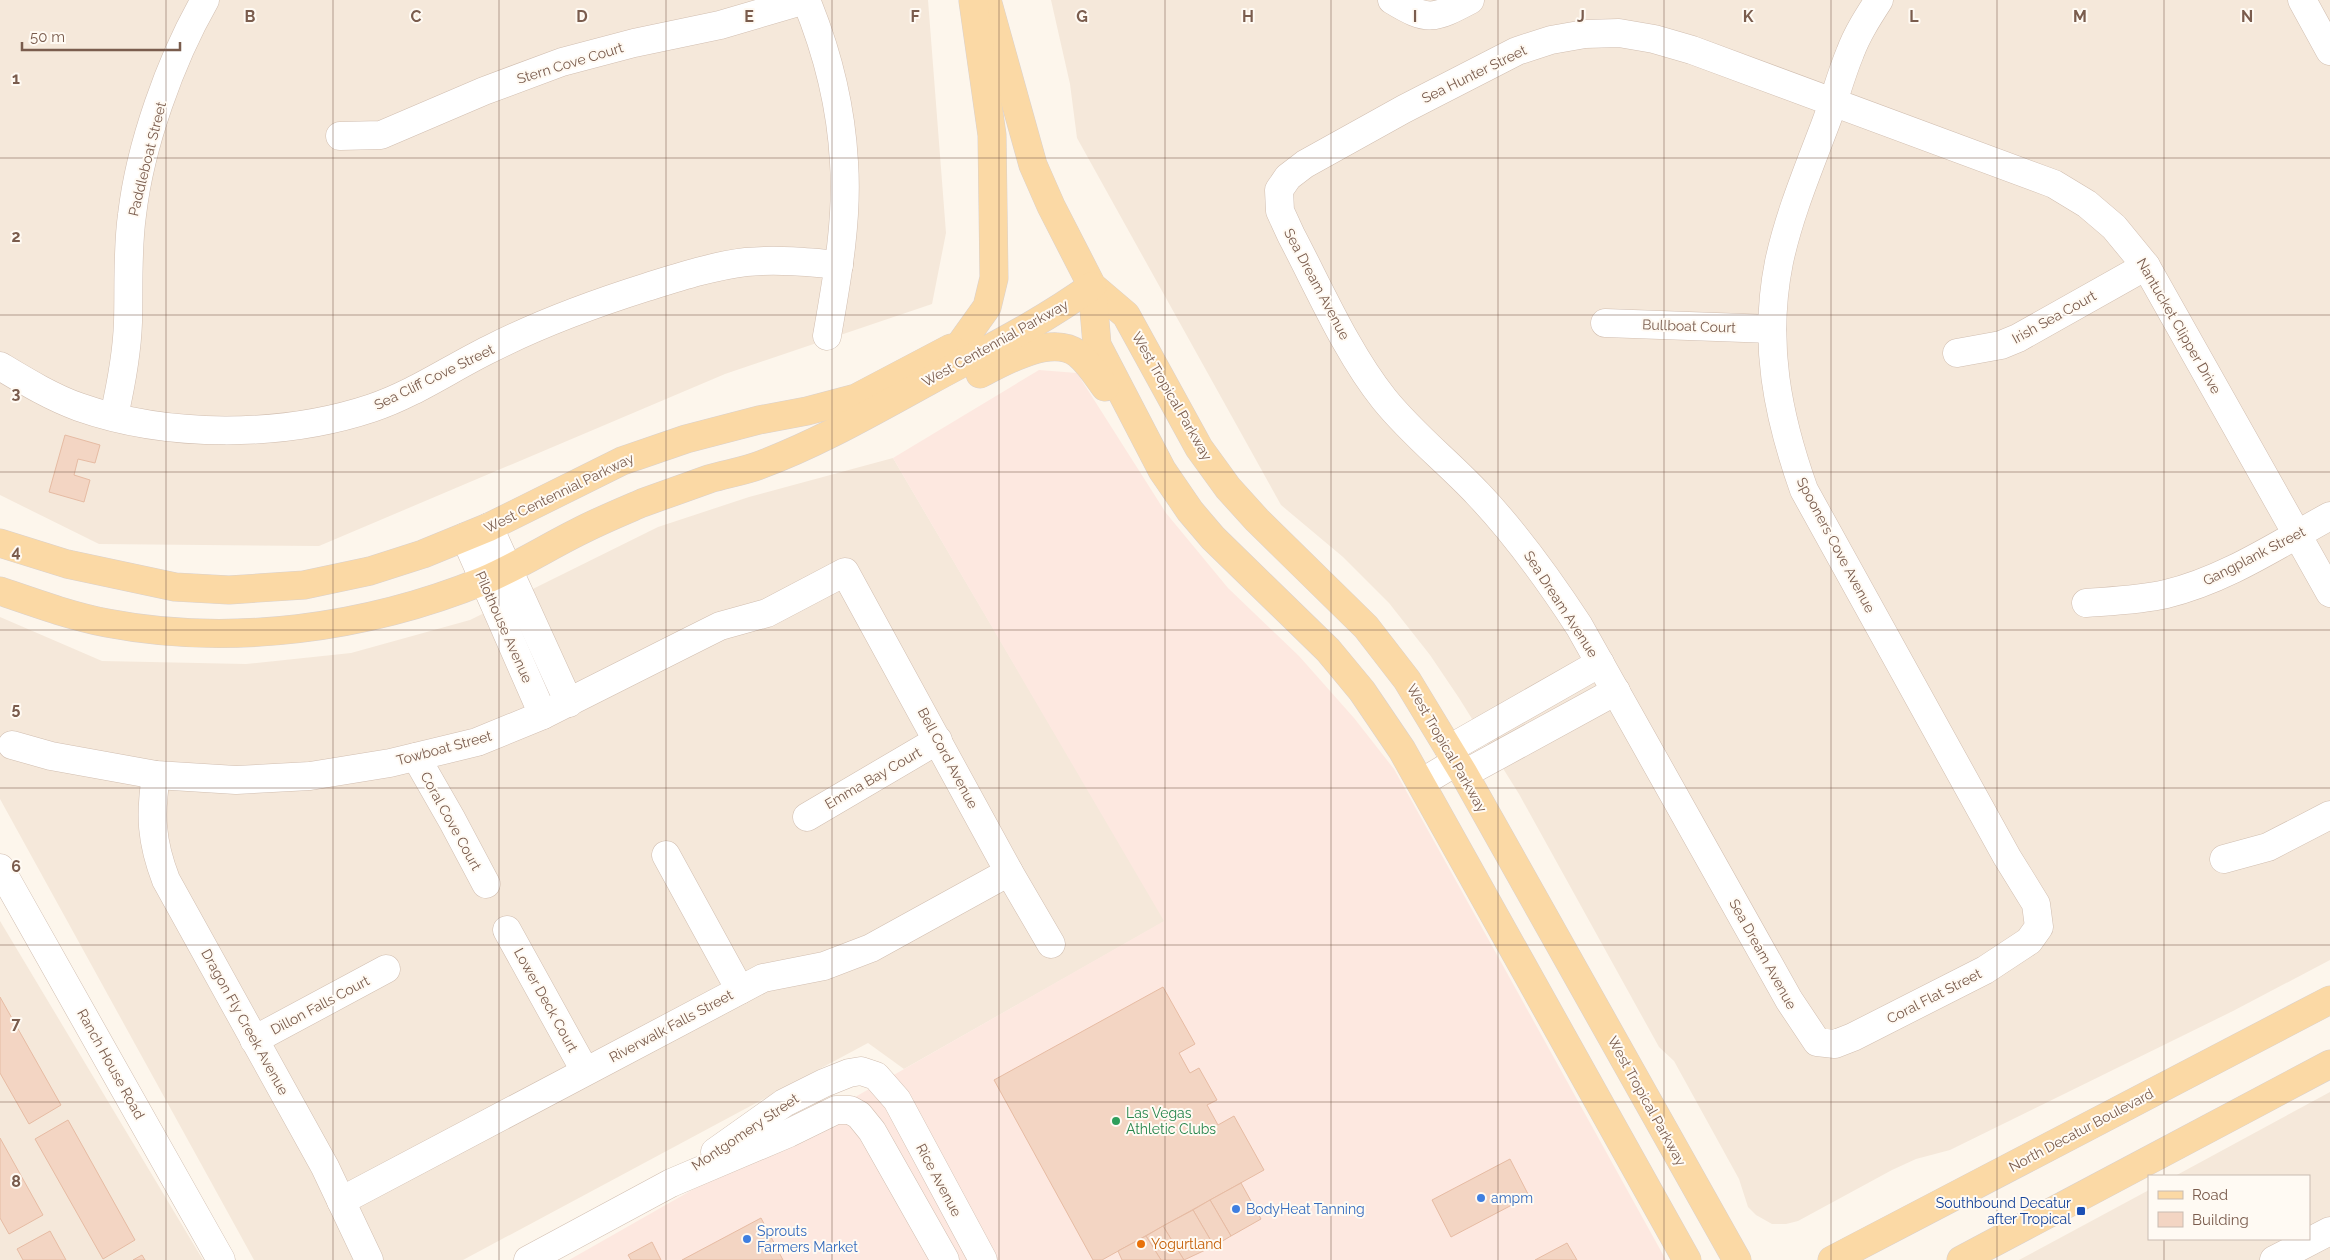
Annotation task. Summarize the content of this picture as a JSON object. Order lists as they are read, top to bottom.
{
  "streets": {
    "main road": ["West Centennial Parkway", "West Tropical Parkway", "North Decatur Boulevard"],
    "street": [
      "Stern Cove Court",
      "Sea Hunter Street",
      "Paddleboat Street",
      "Sea Dream Avenue",
      "Irish Sea Court",
      "Bullboat Court",
      "Nantucket Clipper Drive",
      "Sea Cliff Cove Street",
      "Spooners Cove Avenue",
      "Gangplank Street",
      "Pilothouse Avenue",
      "Towboat Street",
      "Bell Cord Avenue",
      "Emma Bay Court",
      "Coral Cove Court",
      "Coral Flat Street",
      "Lower Deck Court",
      "Dillon Falls Court",
      "Dragon Fly Creek Avenue",
      "Riverwalk Falls Street",
      "Ranch House Road",
      "Montgomery Street",
      "Rice Avenue"
    ]
  },
  "crossings": [
    ["Sea Hunter Street", "Sea Dream Avenue"],
    ["Sea Hunter Street", "Nantucket Clipper Drive"],
    ["Sea Hunter Street", "Spooners Cove Avenue"],
    ["Paddleboat Street", "Sea Cliff Cove Street"],
    ["Sea Dream Avenue", "Coral Flat Street"],
    ["Irish Sea Court", "Nantucket Clipper Drive"],
    ["Bullboat Court", "Spooners Cove Avenue"],
    ["Nantucket Clipper Drive", "Spooners Cove Avenue"],
    ["Nantucket Clipper Drive", "Gangplank Street"],
    ["West Centennial Parkway", "West Tropical Parkway"],
    ["West Centennial Parkway", "Pilothouse Avenue"],
    ["Spooners Cove Avenue", "Coral Flat Street"],
    ["Pilothouse Avenue", "Towboat Street"],
    ["Towboat Street", "Bell Cord Avenue"],
    ["Towboat Street", "Coral Cove Court"],
    ["Towboat Street", "Dragon Fly Creek Avenue"],
    ["Bell Cord Avenue", "Emma Bay Court"],
    ["Bell Cord Avenue", "Riverwalk Falls Street"],
    ["Lower Deck Court", "Riverwalk Falls Street"],
    ["Dillon Falls Court", "Dragon Fly Creek Avenue"],
    ["Dragon Fly Creek Avenue", "Riverwalk Falls Street"],
    ["Montgomery Street", "Rice Avenue"]
  ],
  "places": {
    "other": [
      "Las Vegas Athletic Clubs",
      "ampm",
      "BodyHeat Tanning",
      "Sprouts Farmers Market",
      "Yogurtland"
    ],
    "transit": ["Southbound Decatur after Tropical"]
  },
  "legend": ["Road", "Building"],
  "scale_bar": "50 m",
  "grid": {
    "columns": [
      "B",
      "C",
      "D",
      "E",
      "F",
      "G",
      "H",
      "I",
      "J",
      "K",
      "L",
      "M",
      "N"
    ],
    "rows": [
      "1",
      "2",
      "3",
      "4",
      "5",
      "6",
      "7",
      "8"
    ]
  }
}
